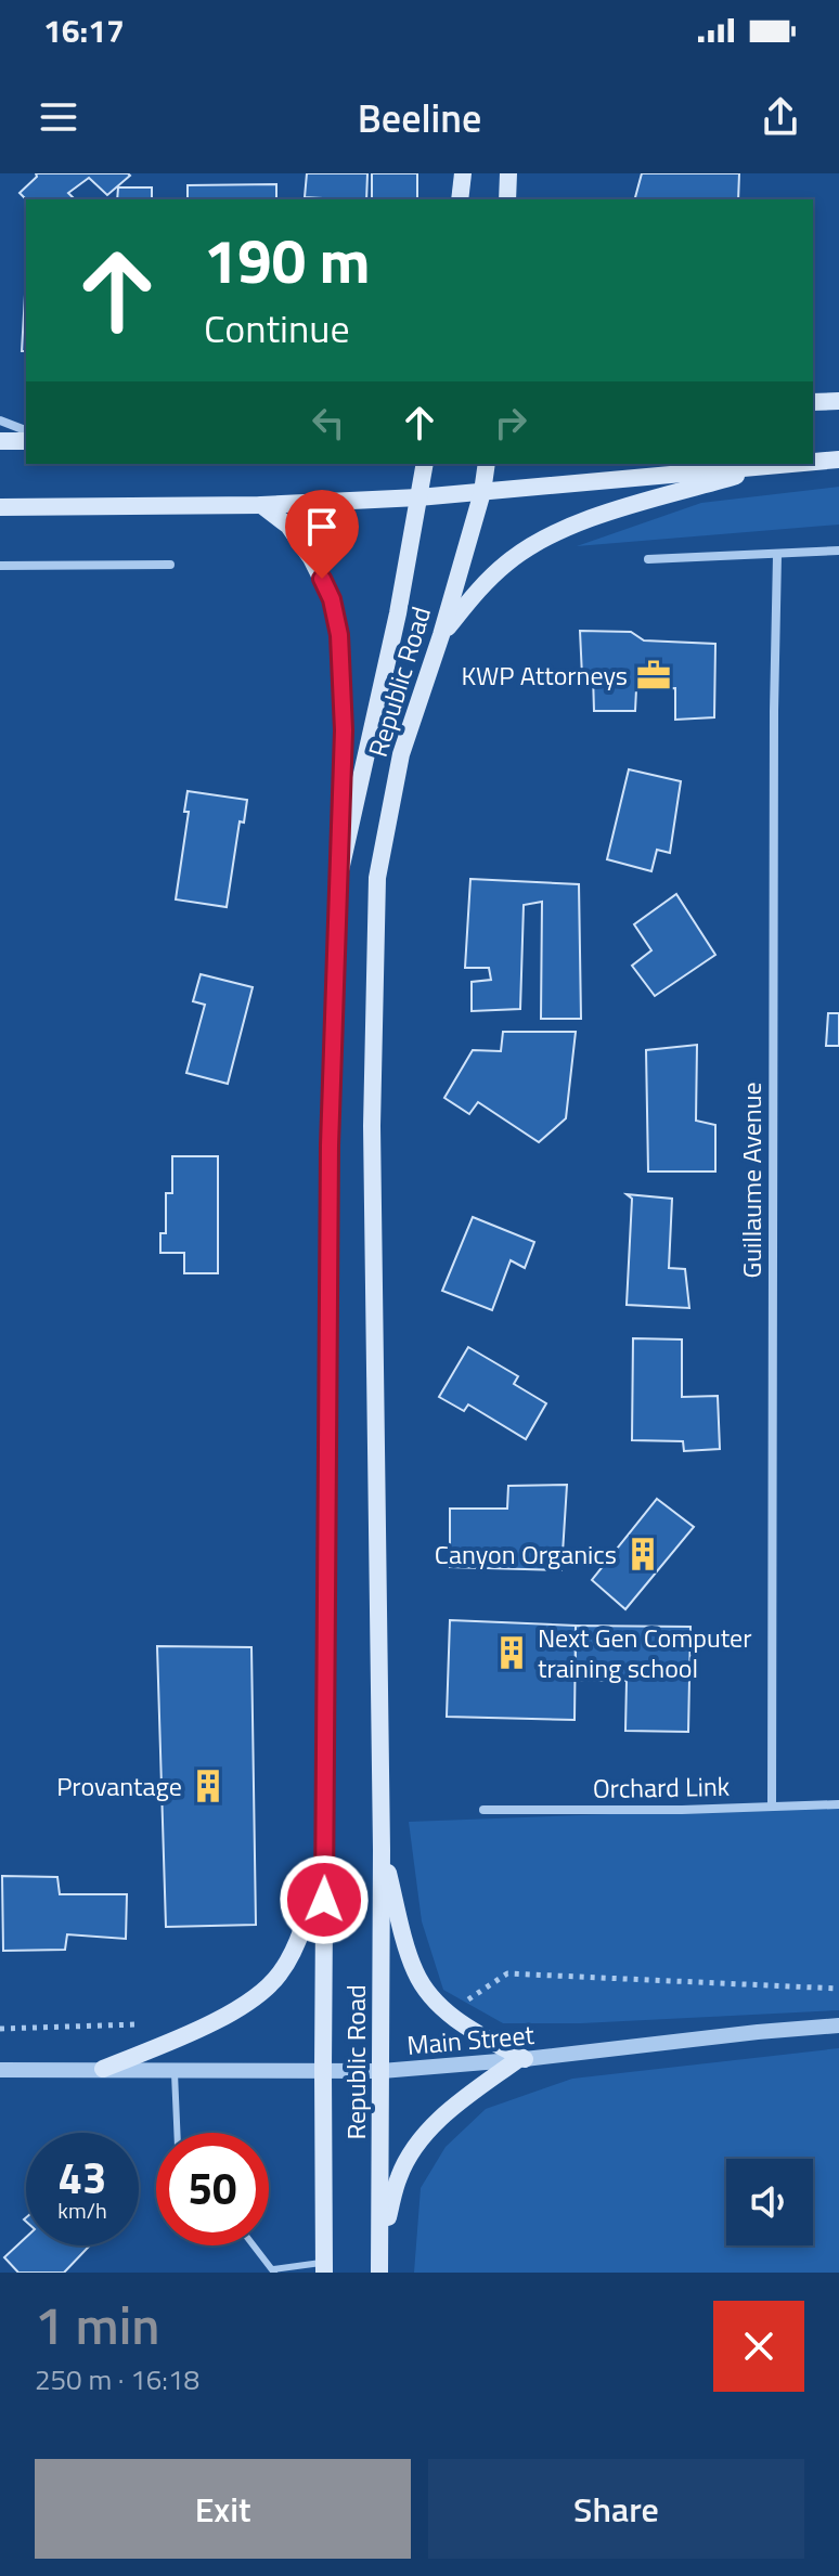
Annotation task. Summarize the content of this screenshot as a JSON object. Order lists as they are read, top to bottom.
{
  "streets": {
    "main road": ["Republic Road"],
    "street": ["Guillaume Avenue", "Orchard Link", "Main Street"]
  },
  "crossings": [
    ["Republic Road", "Main Street"],
    ["Guillaume Avenue", "Orchard Link"]
  ],
  "places": {
    "office": ["KWP Attorneys"],
    "building": ["Canyon Organics", "Next Gen Computer training school", "Provantage"]
  },
  "page": {
    "status": "16:17",
    "header": "Beeline",
    "turn": ["190 m", "Continue"],
    "speed": "43 km/h",
    "limit": "50",
    "heading": ["1 min", "250 m · 16:18"],
    "buttons": ["Exit", "Share"]
  }
}
